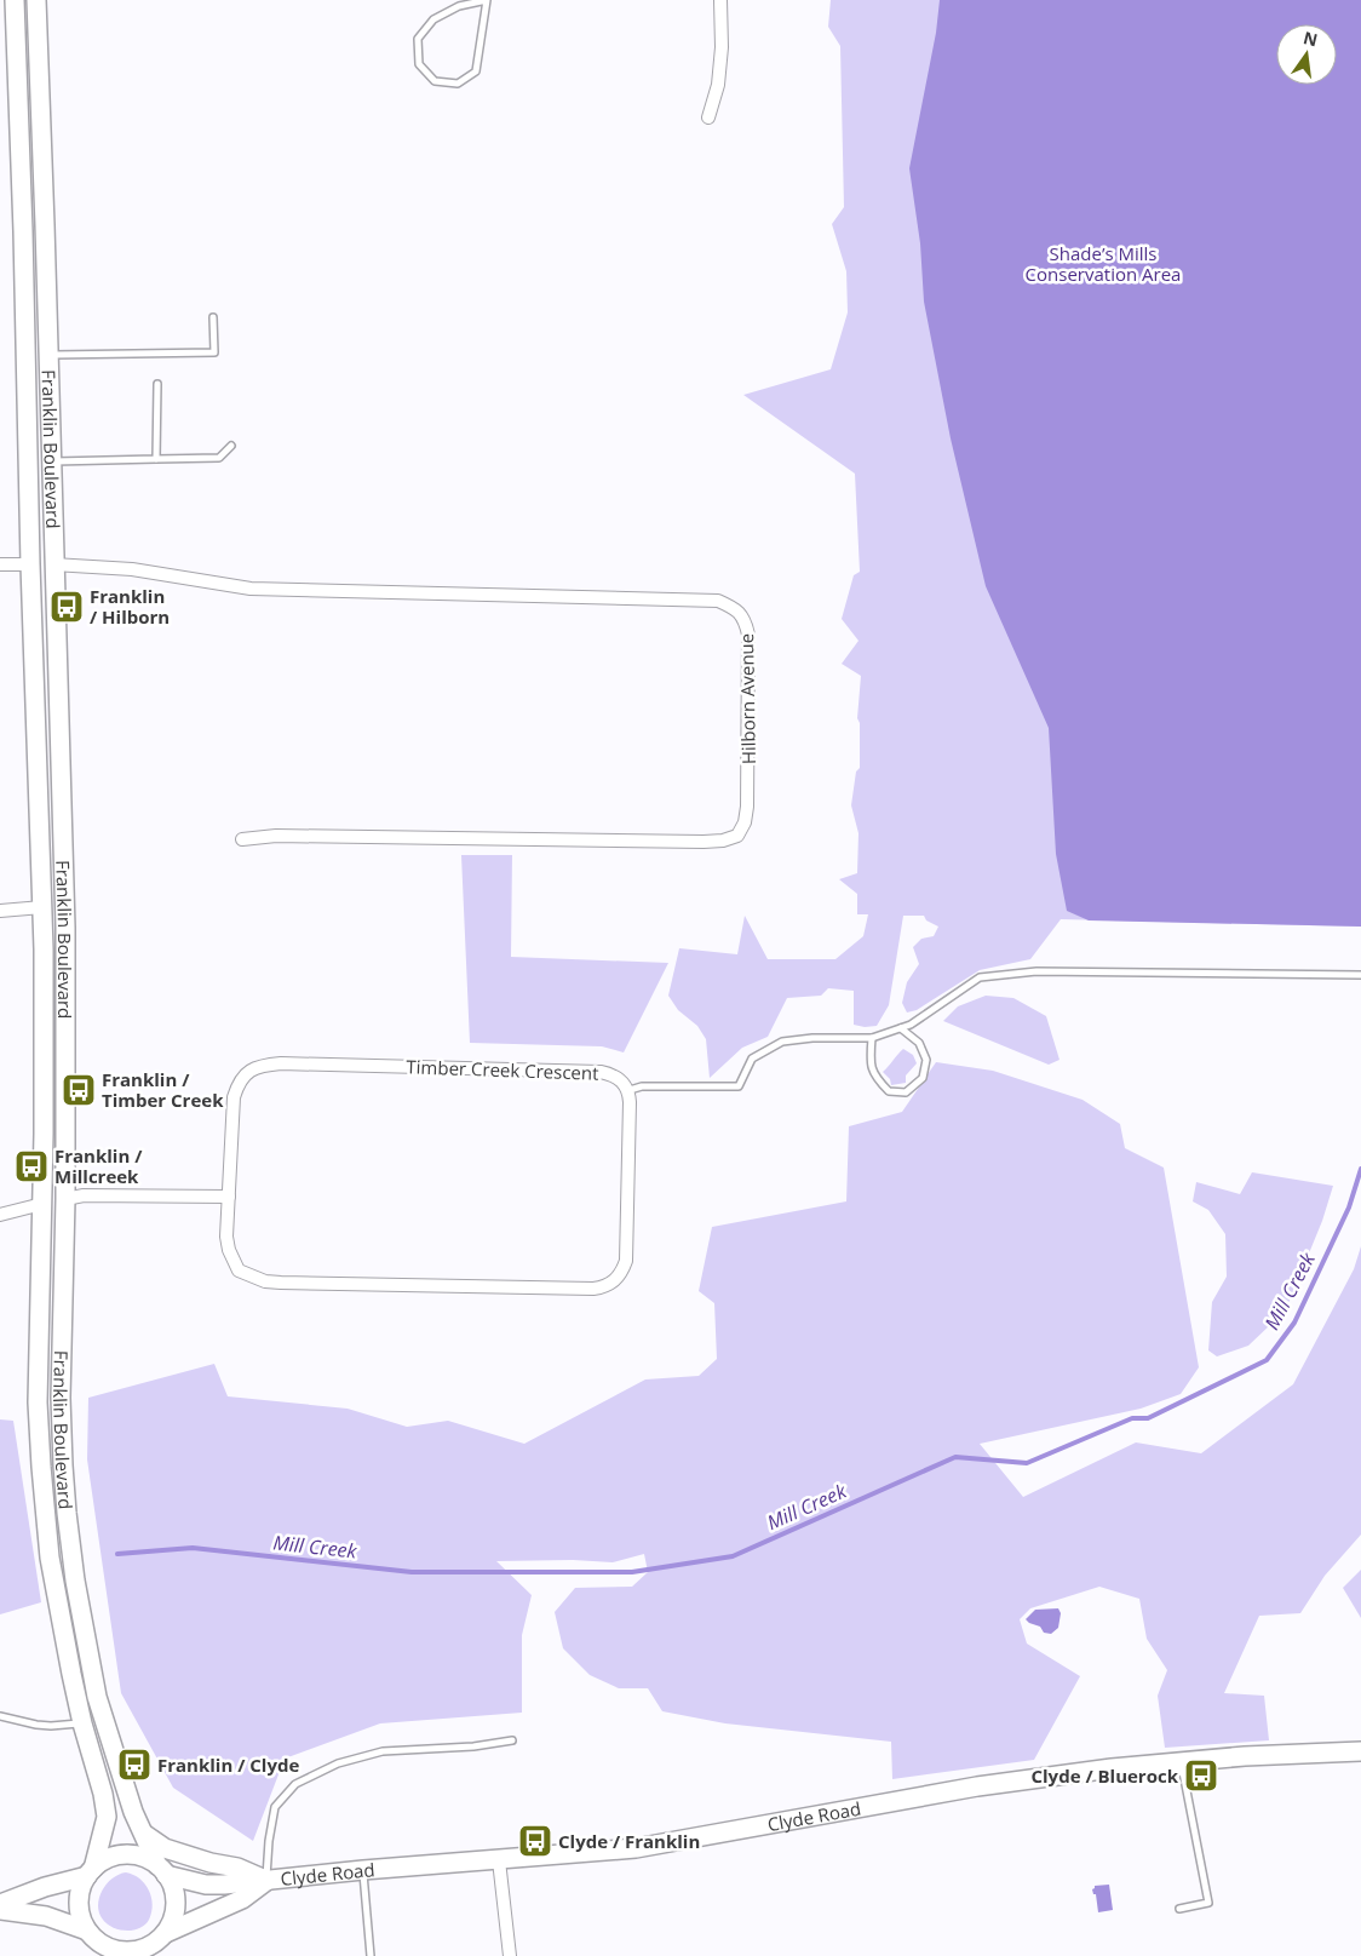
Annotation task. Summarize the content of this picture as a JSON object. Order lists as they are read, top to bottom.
{
  "streets": {
    "main road": ["Franklin Boulevard", "Clyde Road"],
    "street": ["Hilborn Avenue", "Timber Creek Crescent"]
  },
  "crossings": [
    ["Franklin Boulevard", "Hilborn Avenue"],
    ["Franklin Boulevard", "Clyde Road"]
  ],
  "water": ["Mill Creek"],
  "parks": ["Shade’s Mills Conservation Area"],
  "places": {
    "bus stop": [
      "Franklin / Hilborn",
      "Franklin / Timber Creek",
      "Franklin / Millcreek",
      "Franklin / Clyde",
      "Clyde / Bluerock",
      "Clyde / Franklin"
    ]
  },
  "north": "top"
}
